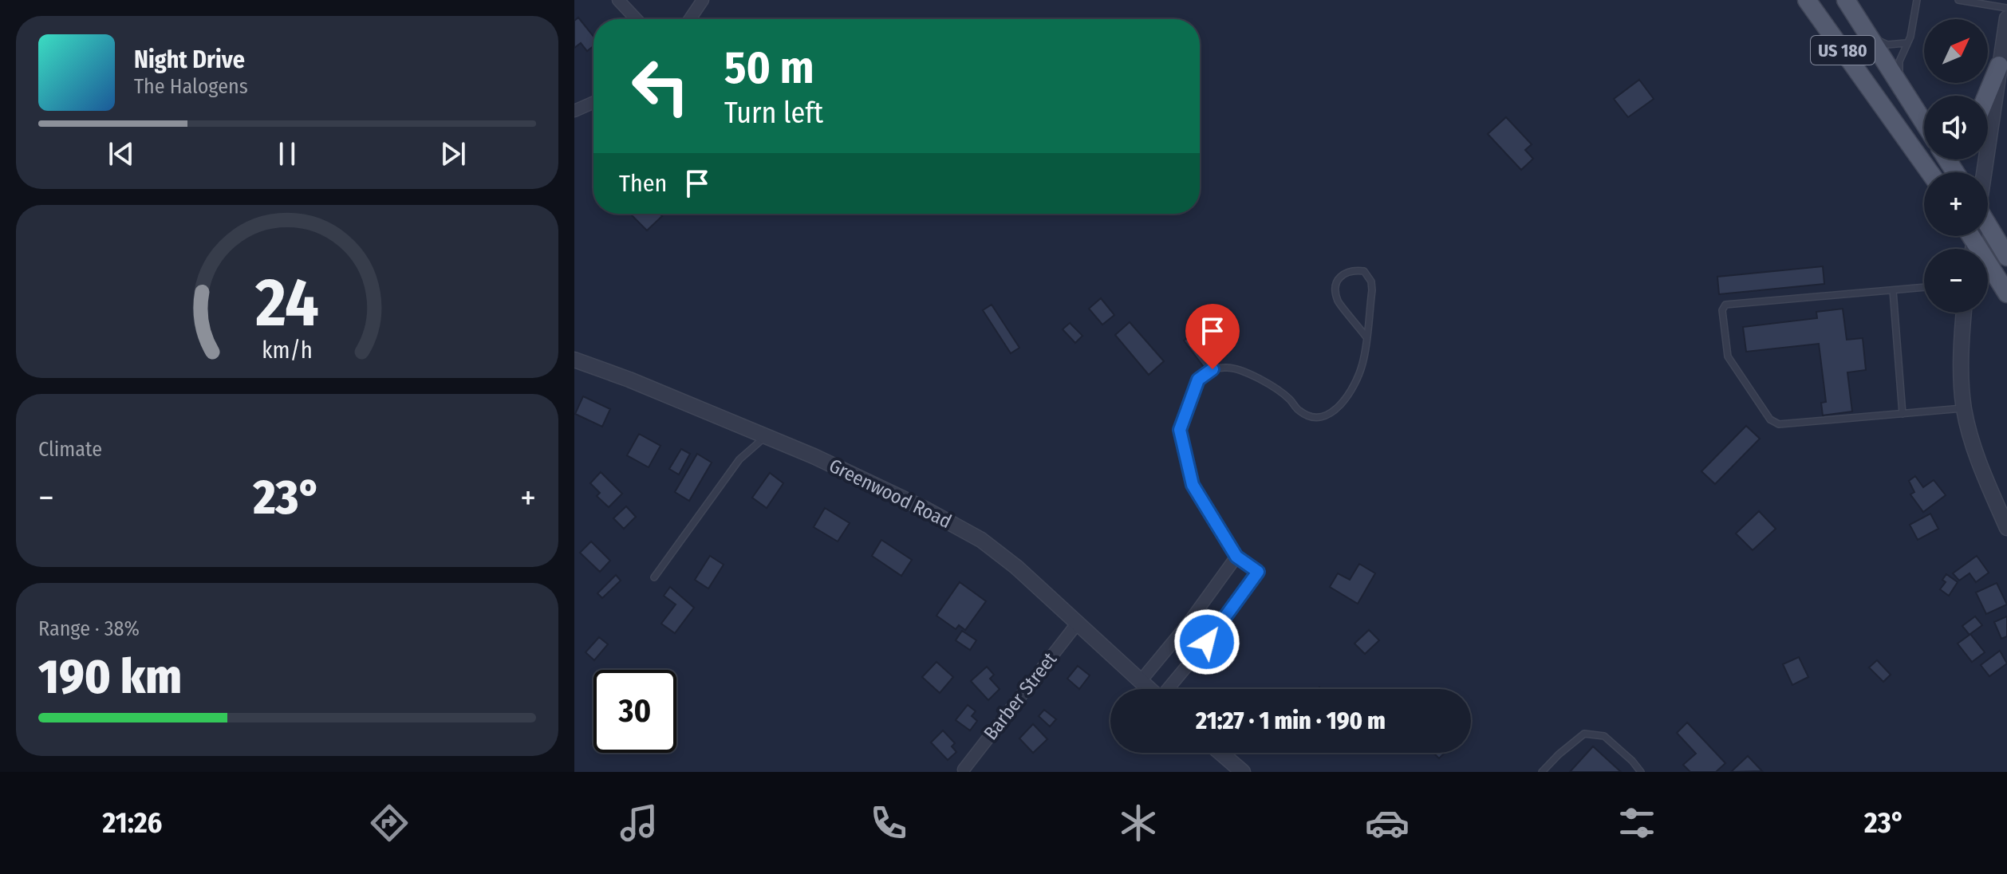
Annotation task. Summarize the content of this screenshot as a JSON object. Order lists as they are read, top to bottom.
{
  "streets": {
    "main road": ["US 180"],
    "street": ["Greenwood Road", "Barber Street"]
  },
  "crossings": [
    ["Greenwood Road", "Barber Street"]
  ],
  "north": "top right",
  "page": {
    "map_buttons": ["+", "−"],
    "turn": ["50 m", "Turn left"],
    "song": ["Night Drive", "The Halogens"],
    "then": "Then",
    "tile": [
      "Climate",
      ["Range · 38%", "190 km"]
    ],
    "heat": ["−", "23°", "+"],
    "limit": "30",
    "trip": "21:27 · 1 min · 190 m",
    "tabs": ["21:26", "23°"],
    "gauge": ["24", "km/h"]
  }
}
